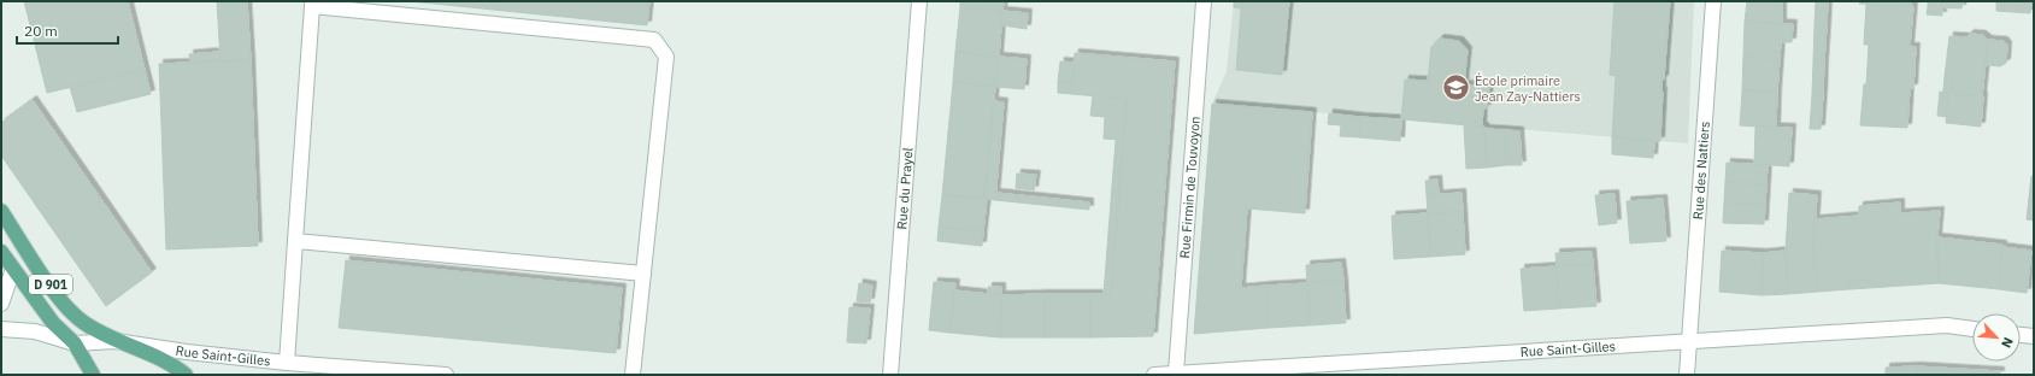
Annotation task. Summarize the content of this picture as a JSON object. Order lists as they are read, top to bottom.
{
  "streets": {
    "main road": ["D 901"],
    "street": [
      "Rue des Nattiers",
      "Rue Firmin de Touvoyon",
      "Rue du Prayel",
      "Rue Saint-Gilles"
    ]
  },
  "crossings": [
    ["Rue des Nattiers", "Rue Saint-Gilles"],
    ["Rue Firmin de Touvoyon", "Rue Saint-Gilles"],
    ["D 901", "Rue Saint-Gilles"]
  ],
  "places": {
    "school or university": ["École primaire Jean Zay-Nattiers"]
  },
  "scale_bar": "20 m",
  "north": "bottom right"
}
